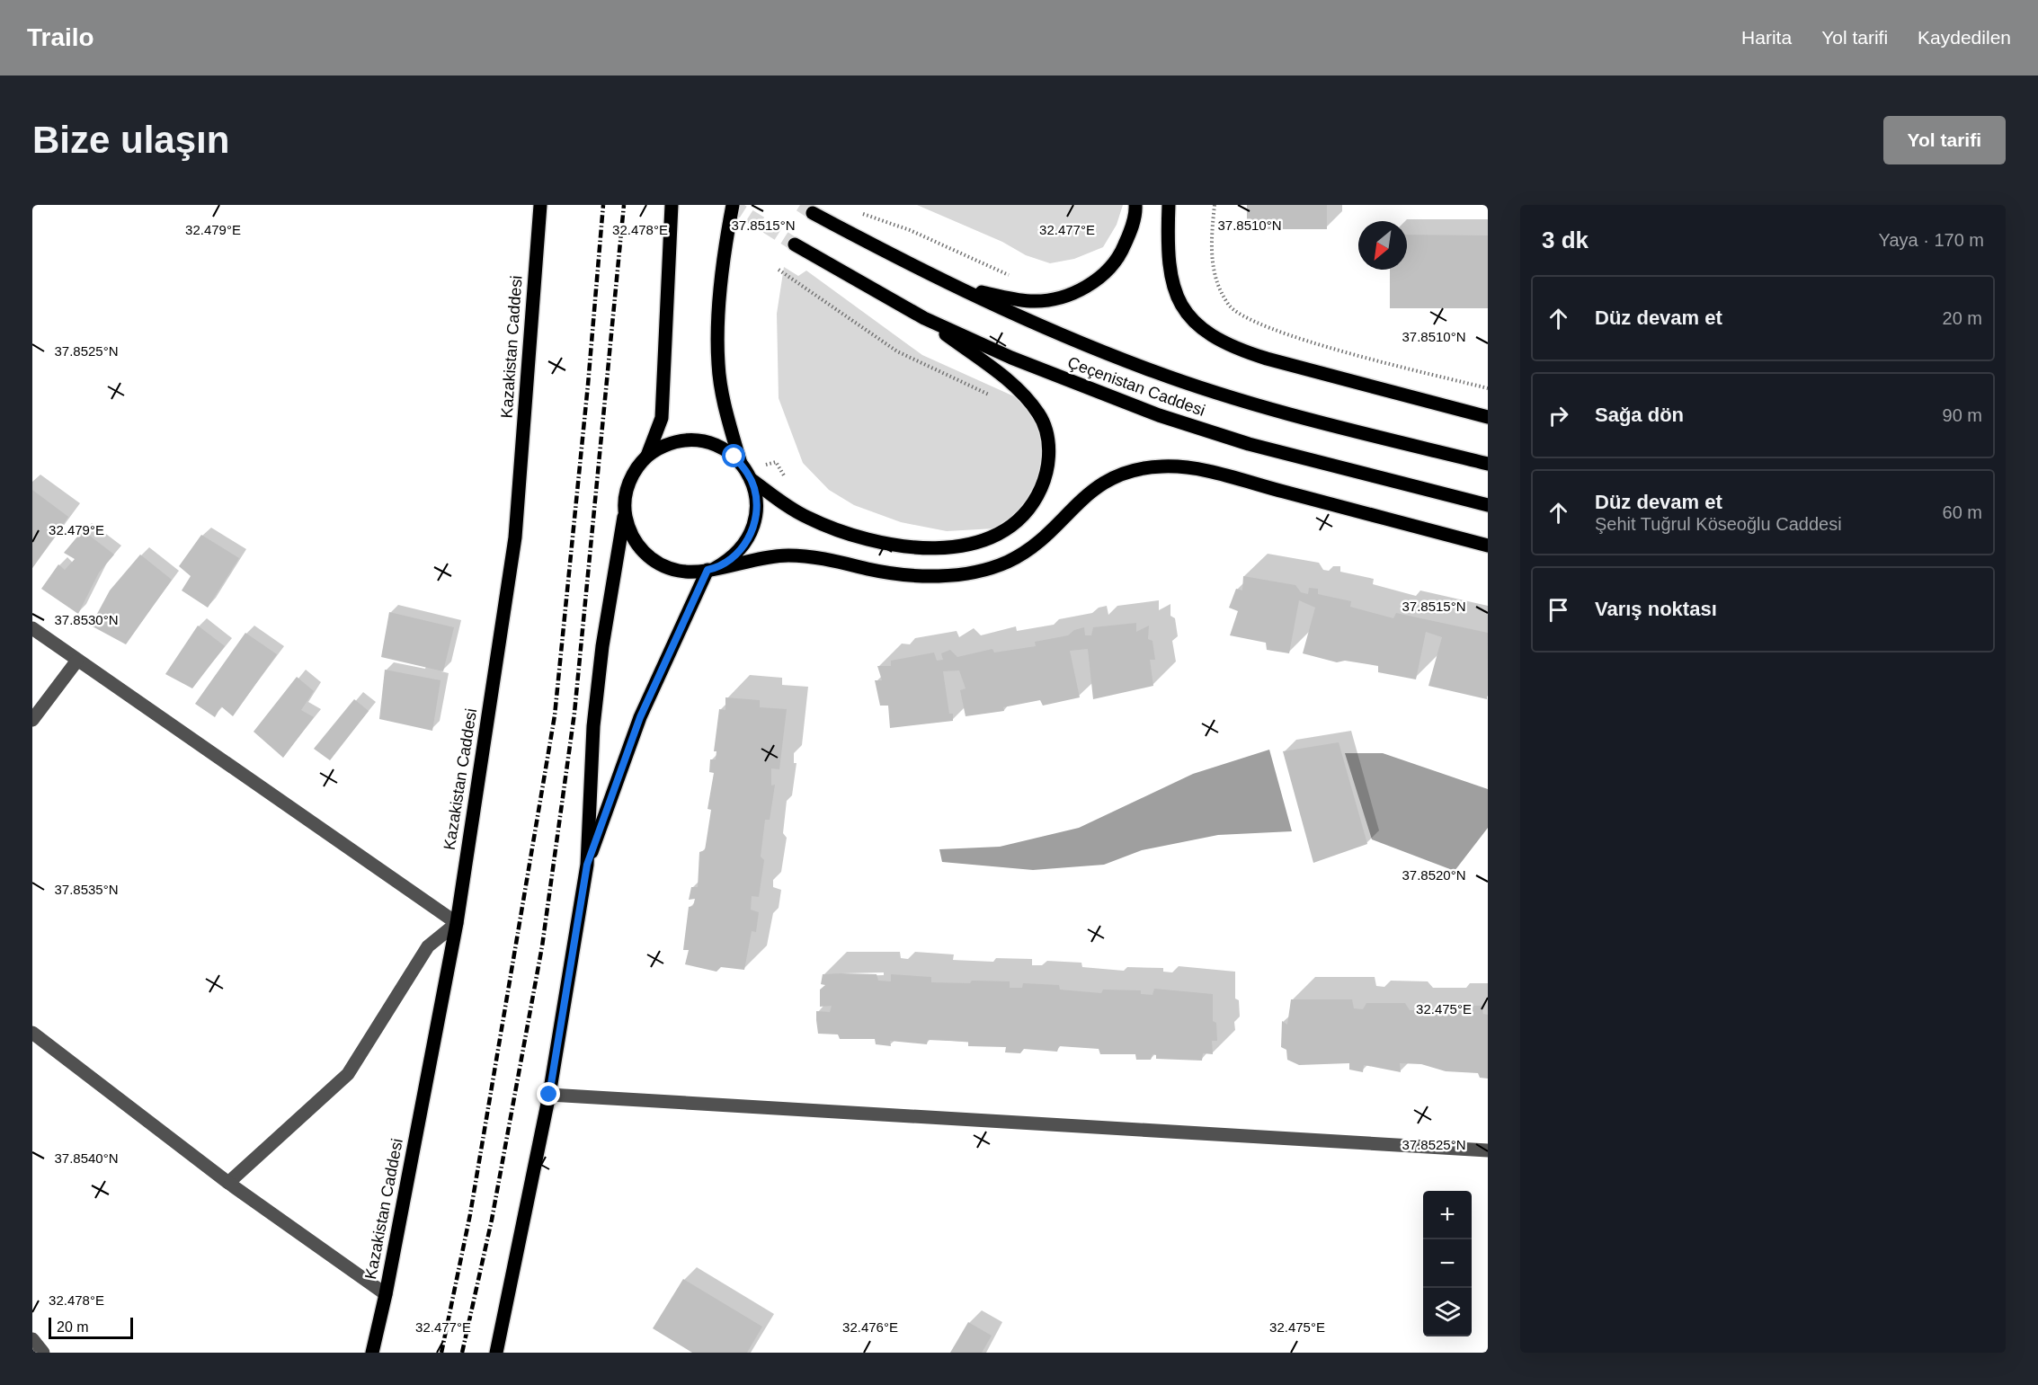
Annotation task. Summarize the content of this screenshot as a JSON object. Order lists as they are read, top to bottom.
{
  "streets": {
    "main road": ["Kazakistan Caddesi", "Çeçenistan Caddesi"]
  },
  "scale_bar": "20 m",
  "north": "bottom left",
  "page": {
    "header": "Trailo",
    "nav": ["Harita", "Yol tarifi", "Kaydedilen"],
    "buttons": "Yol tarifi",
    "title": "Bize ulaşın",
    "heading": ["3 dk", "Yaya · 170 m"],
    "list": [
      ["Düz devam et", "20 m"],
      ["Sağa dön", "90 m"],
      ["Düz devam et", "Şehit Tuğrul Köseoğlu Caddesi", "60 m"],
      "Varış noktası"
    ],
    "map_buttons": ["+", "−"],
    "scale": "20 m"
  },
  "coordinates": [
    "37.8515°N",
    "37.8510°N",
    "32.479°E",
    "32.478°E",
    "32.477°E",
    "37.8525°N",
    "37.8530°N",
    "37.8520°N",
    "37.8535°N",
    "32.475°E",
    "37.8540°N",
    "32.476°E"
  ]
}
